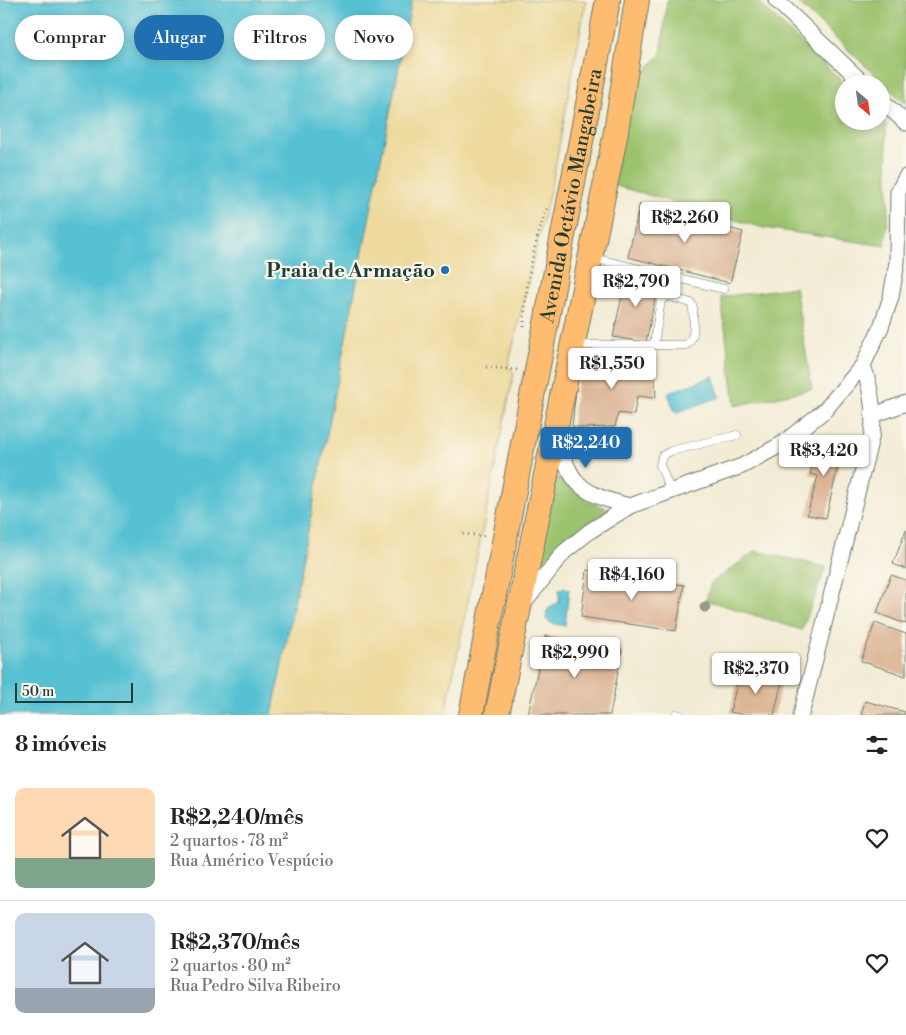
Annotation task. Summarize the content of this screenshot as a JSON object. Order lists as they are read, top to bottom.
{
  "streets": {
    "main road": ["Avenida Octávio Mangabeira"]
  },
  "places": ["Praia de Armação"],
  "scale_bar": "50 m",
  "north": "bottom right",
  "page": {
    "chip": [
      "Comprar",
      "Alugar",
      "Filtros",
      "Novo"
    ],
    "price": [
      "R$2,260",
      "R$2,790",
      "R$1,550",
      "R$2,240",
      "R$3,420",
      "R$4,160",
      "R$2,990",
      "R$2,370"
    ],
    "scale": "50 m",
    "heading": "8 imóveis",
    "list": [
      {
        "name": "R$2,240/mês",
        "note": "2 quartos · 78 m² · Rua Américo Vespúcio"
      },
      {
        "name": "R$2,370/mês",
        "note": "2 quartos · 80 m² · Rua Pedro Silva Ribeiro"
      }
    ]
  }
}
